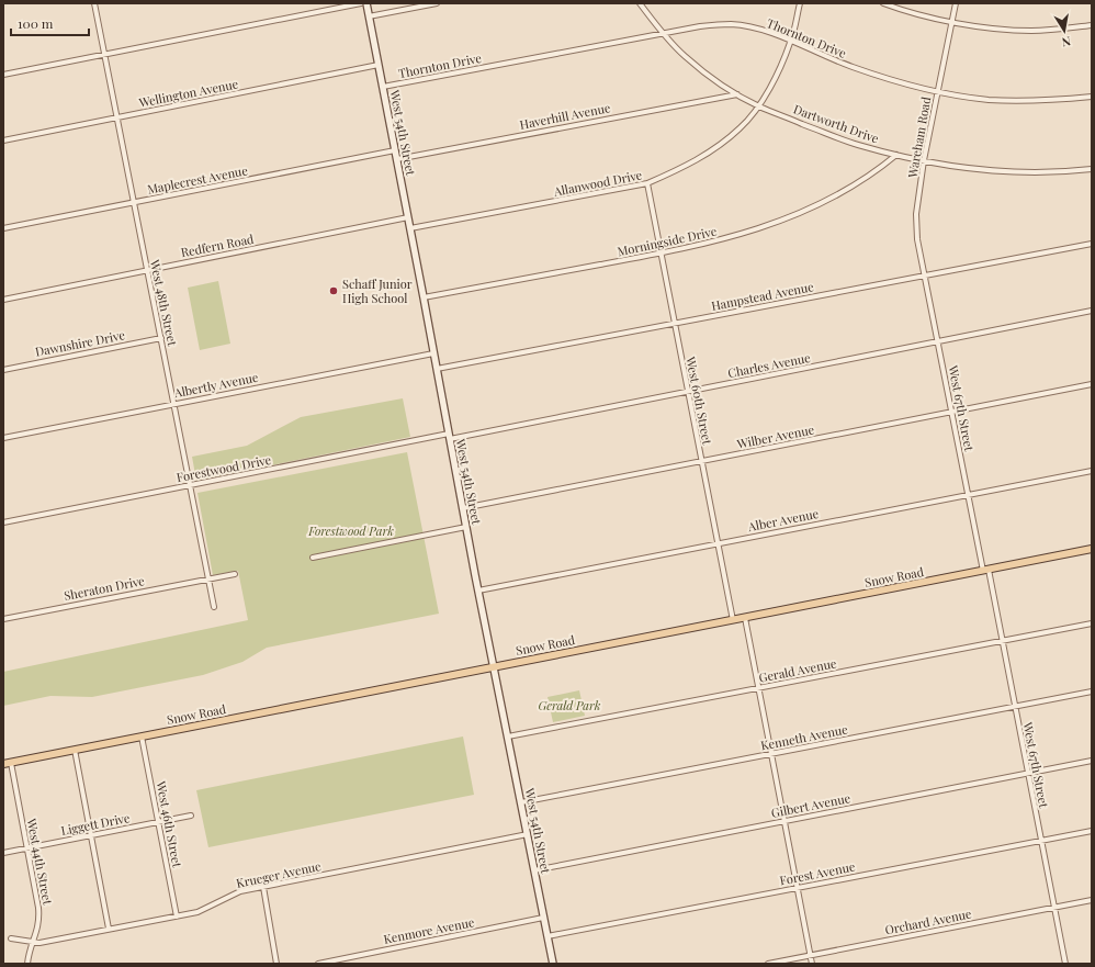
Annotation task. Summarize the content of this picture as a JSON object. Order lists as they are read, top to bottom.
{
  "streets": {
    "main road": ["Snow Road"],
    "street": [
      "Thornton Drive",
      "Wellington Avenue",
      "Haverhill Avenue",
      "Dartworth Drive",
      "West 54th Street",
      "Wareham Road",
      "Maplecrest Avenue",
      "Allanwood Drive",
      "Morningside Drive",
      "Redfern Road",
      "Hampstead Avenue",
      "West 48th Street",
      "Dawnshire Drive",
      "Charles Avenue",
      "Albertly Avenue",
      "West 60th Street",
      "West 67th Street",
      "Wilber Avenue",
      "Forestwood Drive",
      "Alber Avenue",
      "Sheraton Drive",
      "Gerald Avenue",
      "Kenneth Avenue",
      "Gilbert Avenue",
      "Liggett Drive",
      "West 46th Street",
      "West 44th Street",
      "Forest Avenue",
      "Krueger Avenue",
      "Orchard Avenue",
      "Kenmore Avenue"
    ]
  },
  "crossings": [
    ["Thornton Drive", "Dartworth Drive"],
    ["Thornton Drive", "West 54th Street"],
    ["Thornton Drive", "Wareham Road"],
    ["Thornton Drive", "Allanwood Drive"],
    ["Wellington Avenue", "West 54th Street"],
    ["Wellington Avenue", "West 48th Street"],
    ["Haverhill Avenue", "Dartworth Drive"],
    ["Haverhill Avenue", "West 54th Street"],
    ["Dartworth Drive", "Wareham Road"],
    ["Dartworth Drive", "Allanwood Drive"],
    ["Dartworth Drive", "Morningside Drive"],
    ["West 54th Street", "Maplecrest Avenue"],
    ["West 54th Street", "Allanwood Drive"],
    ["West 54th Street", "Morningside Drive"],
    ["West 54th Street", "Redfern Road"],
    ["West 54th Street", "Hampstead Avenue"],
    ["West 54th Street", "Charles Avenue"],
    ["West 54th Street", "Albertly Avenue"],
    ["West 54th Street", "Wilber Avenue"],
    ["West 54th Street", "Forestwood Drive"],
    ["West 54th Street", "Alber Avenue"],
    ["West 54th Street", "Snow Road"],
    ["West 54th Street", "Gerald Avenue"],
    ["West 54th Street", "Kenneth Avenue"],
    ["West 54th Street", "Gilbert Avenue"],
    ["West 54th Street", "Forest Avenue"],
    ["West 54th Street", "Krueger Avenue"],
    ["West 54th Street", "Kenmore Avenue"],
    ["Wareham Road", "Hampstead Avenue"],
    ["Wareham Road", "West 67th Street"],
    ["Maplecrest Avenue", "West 48th Street"],
    ["Allanwood Drive", "West 60th Street"],
    ["Morningside Drive", "West 60th Street"],
    ["Redfern Road", "West 48th Street"],
    ["Hampstead Avenue", "West 60th Street"],
    ["Hampstead Avenue", "West 67th Street"],
    ["West 48th Street", "Dawnshire Drive"],
    ["West 48th Street", "Albertly Avenue"],
    ["West 48th Street", "Forestwood Drive"],
    ["West 48th Street", "Sheraton Drive"],
    ["Charles Avenue", "West 60th Street"],
    ["Charles Avenue", "West 67th Street"],
    ["Charles Avenue", "Forestwood Drive"],
    ["West 60th Street", "Wilber Avenue"],
    ["West 60th Street", "Alber Avenue"],
    ["West 60th Street", "Snow Road"],
    ["West 67th Street", "Wilber Avenue"],
    ["West 67th Street", "Alber Avenue"],
    ["West 67th Street", "Snow Road"],
    ["West 67th Street", "Gerald Avenue"],
    ["West 67th Street", "Kenneth Avenue"],
    ["West 67th Street", "Gilbert Avenue"],
    ["West 67th Street", "Forest Avenue"],
    ["West 67th Street", "Orchard Avenue"],
    ["Snow Road", "West 46th Street"],
    ["Snow Road", "West 44th Street"],
    ["Liggett Drive", "West 46th Street"],
    ["Liggett Drive", "West 44th Street"],
    ["West 46th Street", "Krueger Avenue"],
    ["West 44th Street", "Krueger Avenue"]
  ],
  "parks": ["Forestwood Park", "Gerald Park"],
  "places": ["Schaff Junior High School"],
  "scale_bar": "100 m",
  "north": "bottom"
}
